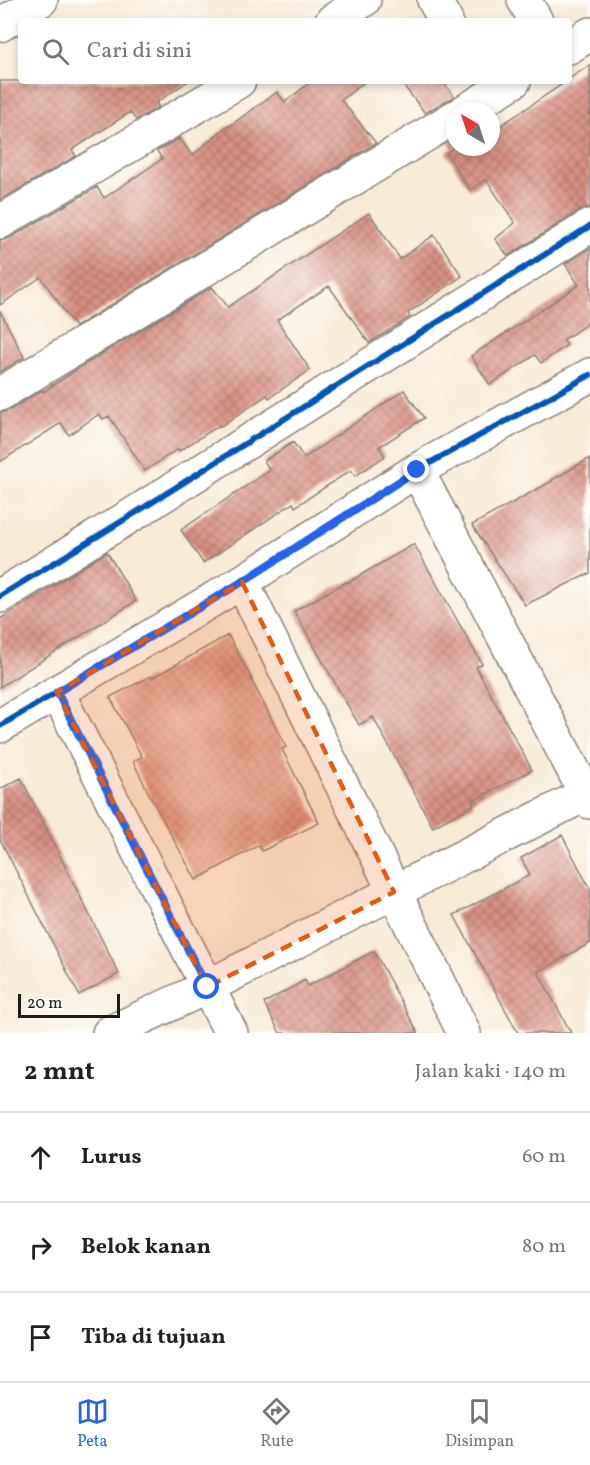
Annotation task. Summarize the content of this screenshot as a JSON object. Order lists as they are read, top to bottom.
{
  "scale_bar": "20 m",
  "north": "top left",
  "page": {
    "search": "Cari di sini",
    "scale": "20 m",
    "heading": ["2 mnt", "Jalan kaki · 140 m"],
    "list": [
      ["Lurus", "60 m"],
      ["Belok kanan", "80 m"],
      "Tiba di tujuan"
    ],
    "nav": ["Peta", "Rute", "Disimpan"]
  }
}
